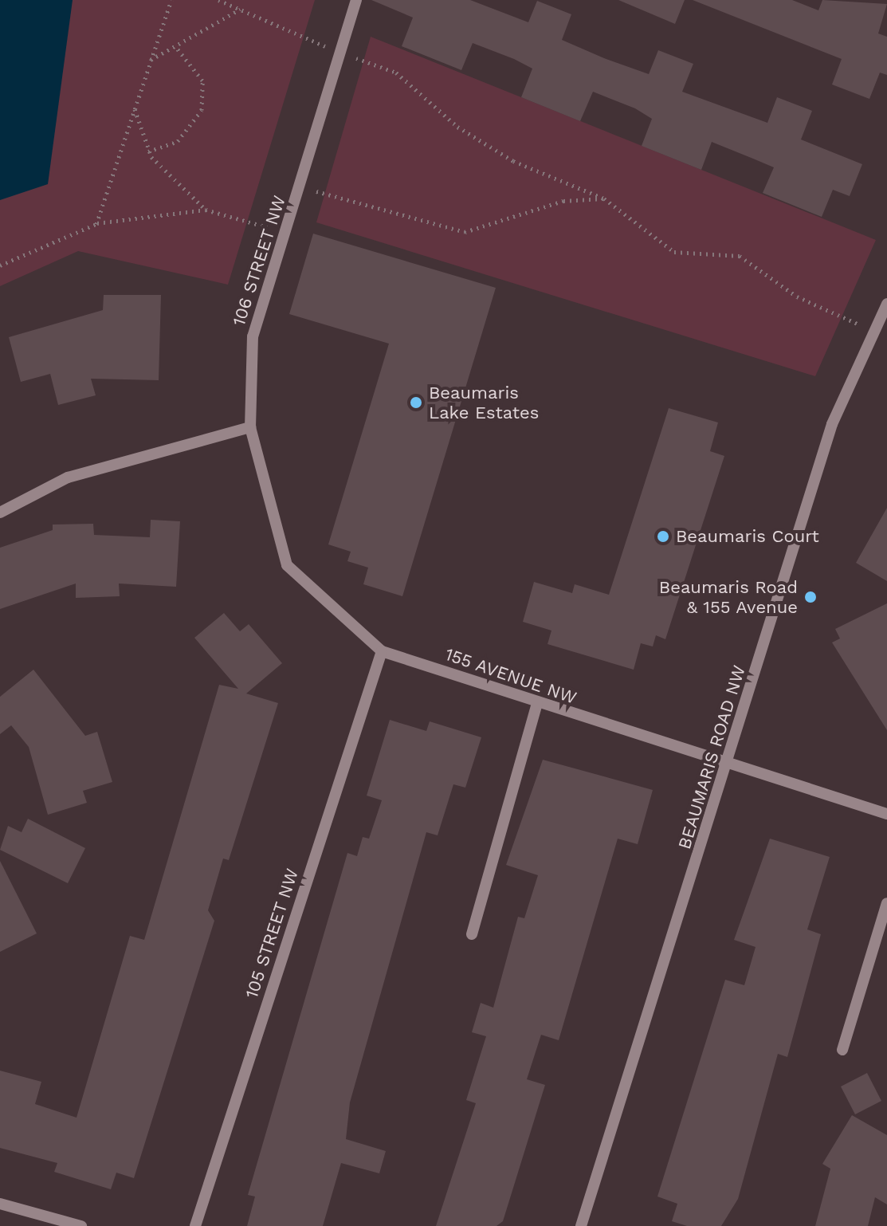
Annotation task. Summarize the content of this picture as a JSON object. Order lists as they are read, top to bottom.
{
  "streets": {
    "street": [
      "106 STREET NW",
      "155 AVENUE NW",
      "BEAUMARIS ROAD NW",
      "105 STREET NW"
    ]
  },
  "crossings": [
    ["106 STREET NW", "155 AVENUE NW"],
    ["155 AVENUE NW", "BEAUMARIS ROAD NW"],
    ["155 AVENUE NW", "105 STREET NW"]
  ],
  "places": ["Beaumaris Lake Estates", "Beaumaris Court", "Beaumaris Road & 155 Avenue"]
}
